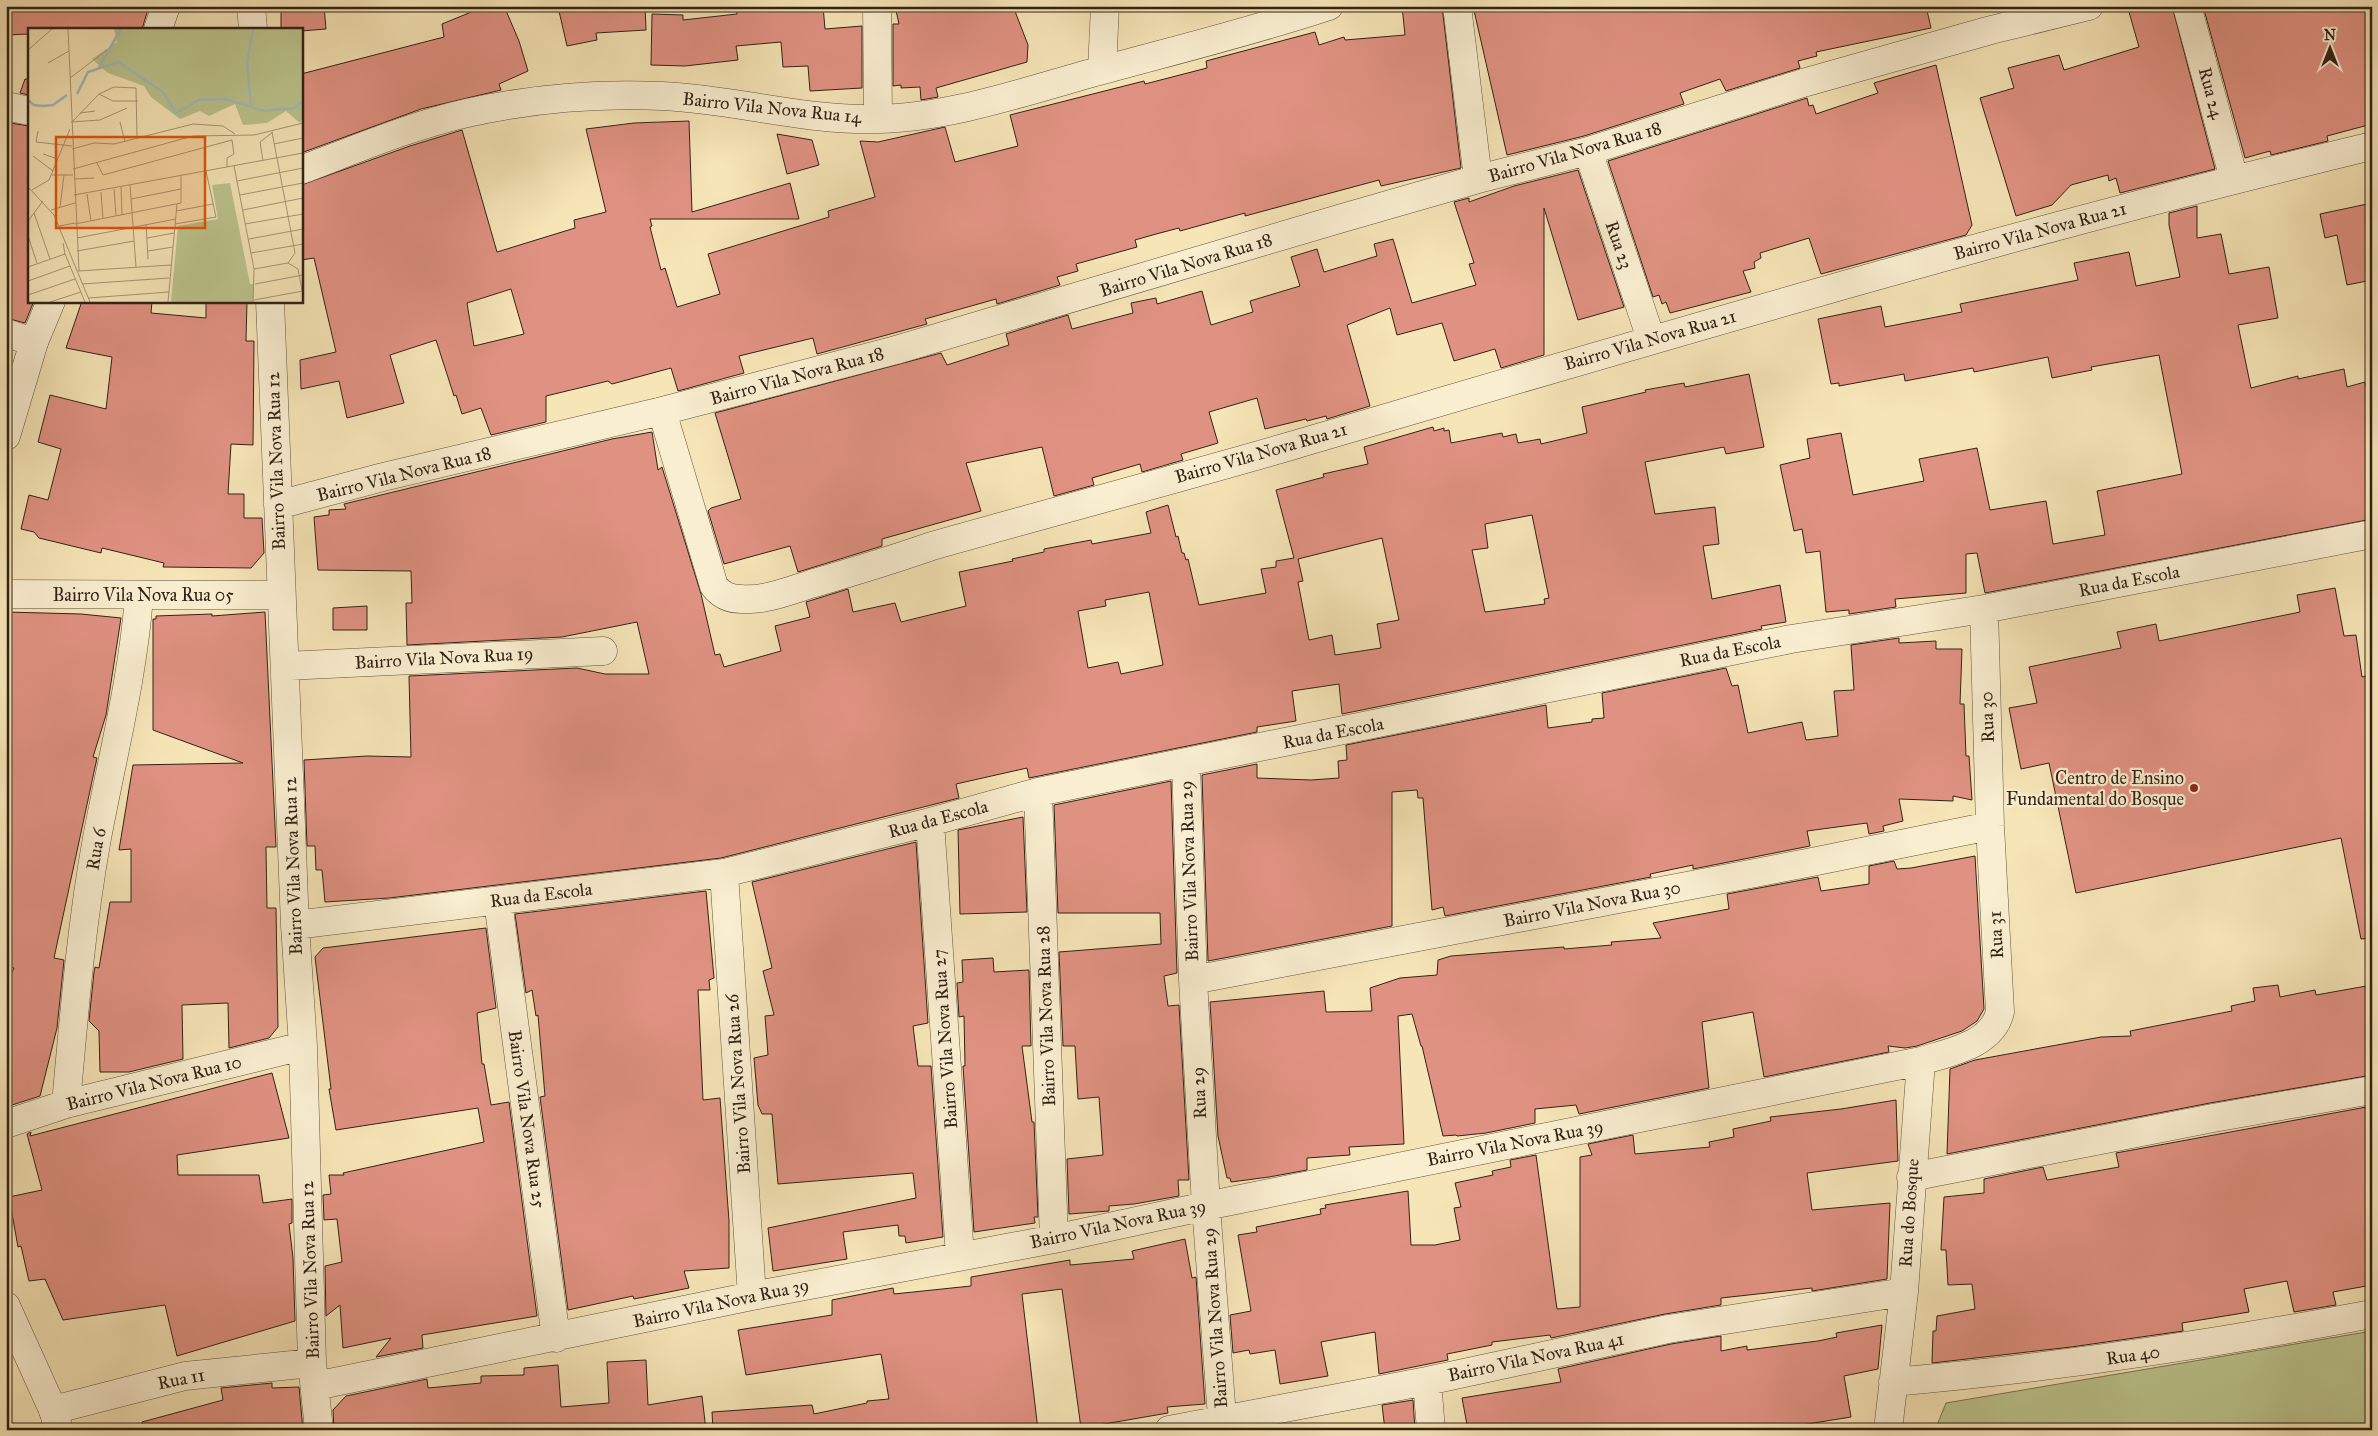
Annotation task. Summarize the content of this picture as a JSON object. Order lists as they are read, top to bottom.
{
  "streets": {
    "street": [
      "Rua 24",
      "Bairro Vila Nova Rua 14",
      "Bairro Vila Nova Rua 18",
      "Bairro Vila Nova Rua 21",
      "Rua 23",
      "Bairro Vila Nova Rua 12",
      "Rua da Escola",
      "Bairro Vila Nova Rua 05",
      "Bairro Vila Nova Rua 19",
      "Rua 30",
      "Rua 6",
      "Bairro Vila Nova Rua 29",
      "Bairro Vila Nova Rua 30",
      "Rua 31",
      "Bairro Vila Nova Rua 28",
      "Bairro Vila Nova Rua 27",
      "Bairro Vila Nova Rua 10",
      "Bairro Vila Nova Rua 26",
      "Rua 29",
      "Bairro Vila Nova Rua 25",
      "Bairro Vila Nova Rua 39",
      "Rua do Bosque",
      "Rua 40",
      "Bairro Vila Nova Rua 41",
      "Rua 11"
    ]
  },
  "crossings": [
    ["Rua 24", "Bairro Vila Nova Rua 21"],
    ["Bairro Vila Nova Rua 18", "Bairro Vila Nova Rua 21"],
    ["Bairro Vila Nova Rua 18", "Rua 23"],
    ["Bairro Vila Nova Rua 18", "Bairro Vila Nova Rua 12"],
    ["Bairro Vila Nova Rua 21", "Rua 23"],
    ["Bairro Vila Nova Rua 12", "Rua da Escola"],
    ["Bairro Vila Nova Rua 12", "Bairro Vila Nova Rua 05"],
    ["Bairro Vila Nova Rua 12", "Bairro Vila Nova Rua 19"],
    ["Bairro Vila Nova Rua 12", "Bairro Vila Nova Rua 10"],
    ["Bairro Vila Nova Rua 12", "Bairro Vila Nova Rua 39"],
    ["Bairro Vila Nova Rua 12", "Rua 11"],
    ["Rua da Escola", "Rua 30"],
    ["Rua da Escola", "Bairro Vila Nova Rua 29"],
    ["Rua da Escola", "Bairro Vila Nova Rua 28"],
    ["Rua da Escola", "Bairro Vila Nova Rua 27"],
    ["Rua da Escola", "Bairro Vila Nova Rua 26"],
    ["Rua da Escola", "Bairro Vila Nova Rua 25"],
    ["Bairro Vila Nova Rua 05", "Rua 6"],
    ["Rua 30", "Bairro Vila Nova Rua 30"],
    ["Rua 30", "Rua 31"],
    ["Rua 6", "Bairro Vila Nova Rua 10"],
    ["Bairro Vila Nova Rua 29", "Bairro Vila Nova Rua 30"],
    ["Bairro Vila Nova Rua 29", "Rua 29"],
    ["Bairro Vila Nova Rua 29", "Bairro Vila Nova Rua 39"],
    ["Bairro Vila Nova Rua 29", "Bairro Vila Nova Rua 41"],
    ["Bairro Vila Nova Rua 30", "Rua 31"],
    ["Bairro Vila Nova Rua 30", "Rua 29"],
    ["Rua 31", "Bairro Vila Nova Rua 39"],
    ["Rua 31", "Rua do Bosque"],
    ["Bairro Vila Nova Rua 28", "Bairro Vila Nova Rua 39"],
    ["Bairro Vila Nova Rua 27", "Bairro Vila Nova Rua 39"],
    ["Bairro Vila Nova Rua 26", "Bairro Vila Nova Rua 39"],
    ["Rua 29", "Bairro Vila Nova Rua 39"],
    ["Bairro Vila Nova Rua 25", "Bairro Vila Nova Rua 39"],
    ["Bairro Vila Nova Rua 39", "Rua do Bosque"],
    ["Bairro Vila Nova Rua 39", "Rua 11"],
    ["Rua do Bosque", "Rua 40"],
    ["Rua do Bosque", "Bairro Vila Nova Rua 41"]
  ],
  "places": ["Centro de Ensino Fundamental do Bosque"],
  "north": "top"
}
